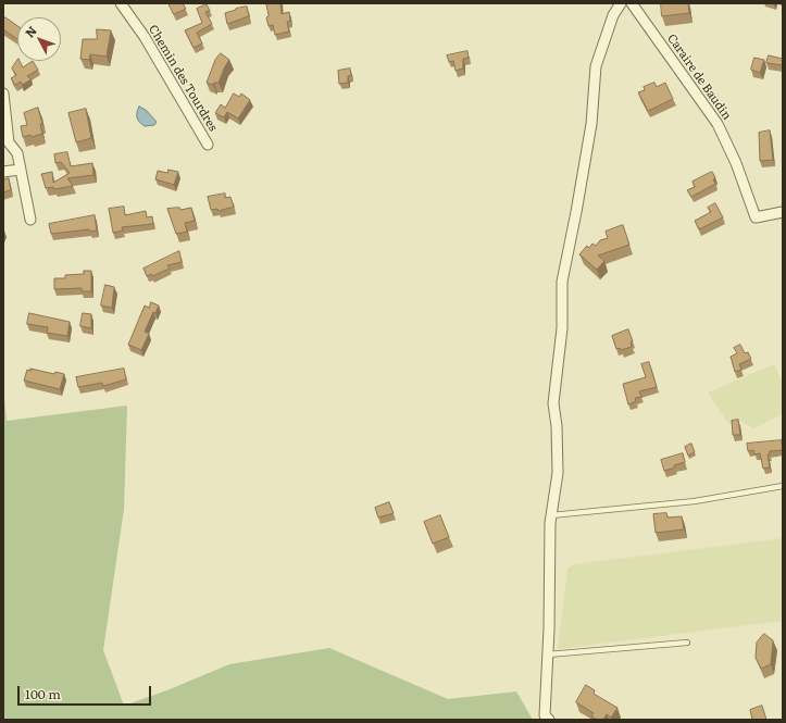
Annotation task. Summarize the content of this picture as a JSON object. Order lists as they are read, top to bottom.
{
  "streets": {
    "street": ["Caraire de Baudin", "Chemin des Tourdres"]
  },
  "scale_bar": "100 m",
  "north": "top left"
}
